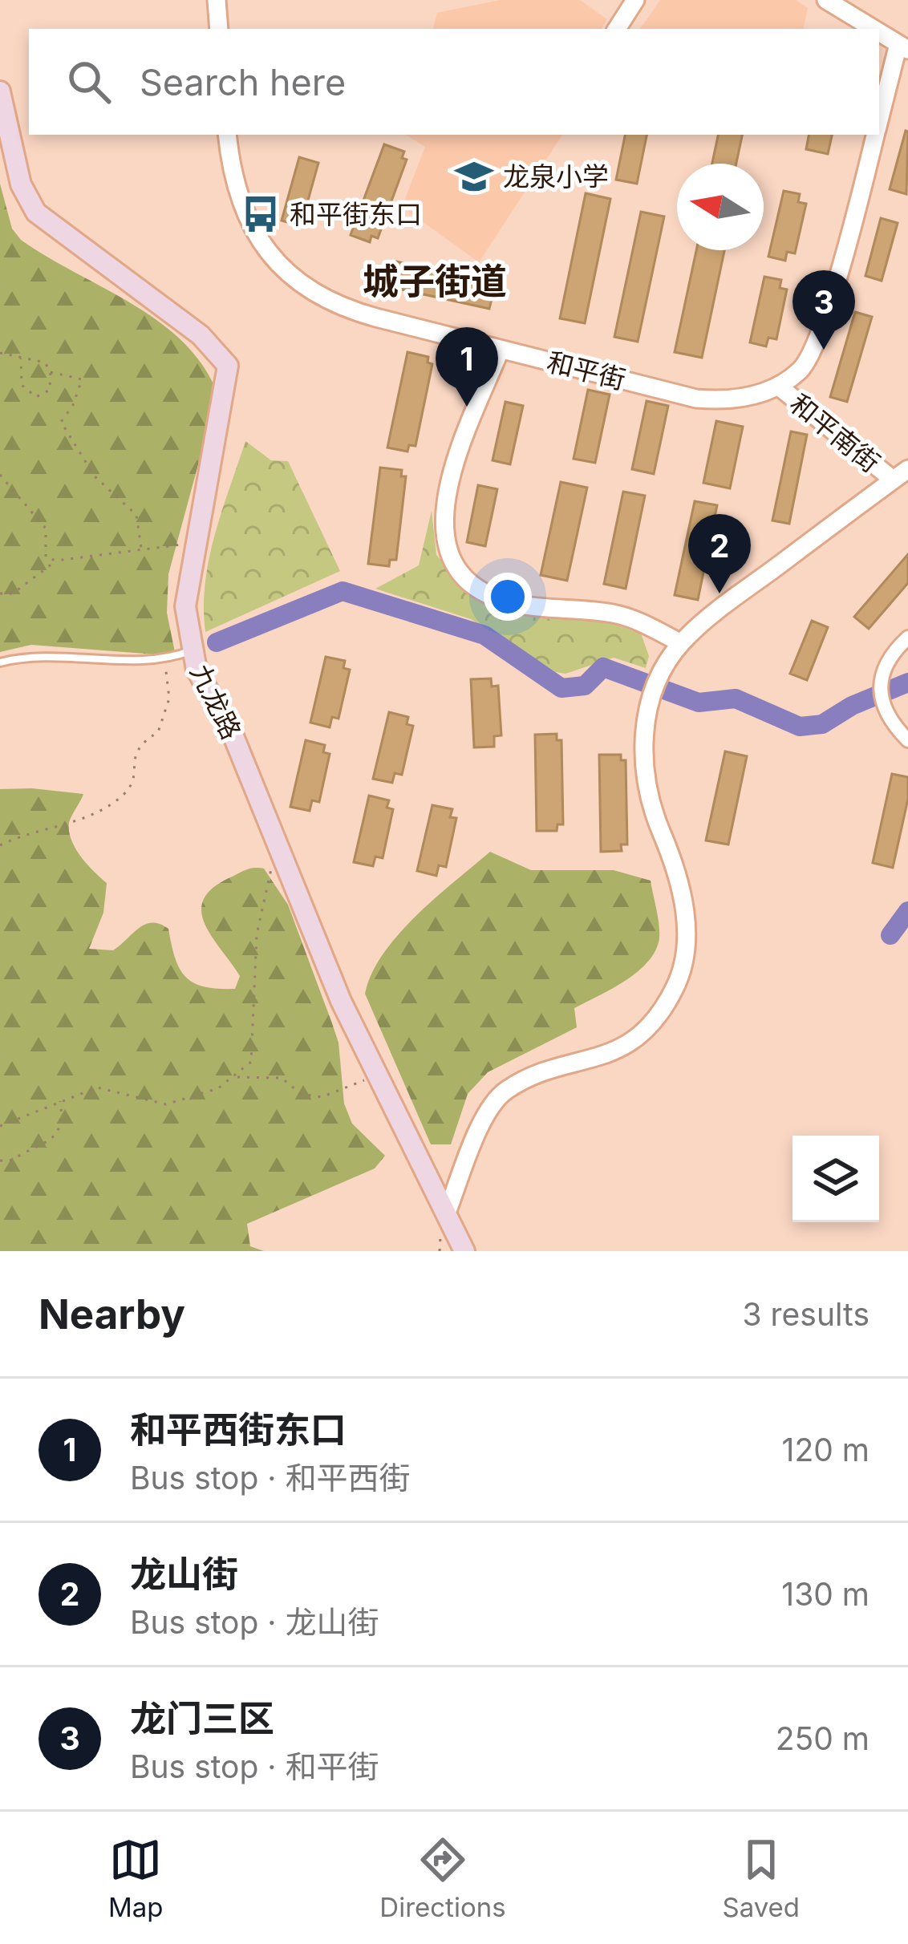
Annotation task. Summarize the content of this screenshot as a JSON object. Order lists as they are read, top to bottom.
{
  "streets": {
    "main road": ["九龙路"],
    "street": ["和平街", "和平南街"]
  },
  "crossings": [
    ["和平街", "和平南街"]
  ],
  "districts": ["城子街道"],
  "places": {
    "school or university": ["龙泉小学"],
    "bus stop": ["和平街东口"]
  },
  "north": "left",
  "page": {
    "search": "Search here",
    "pins": ["3", "1", "2"],
    "heading": ["Nearby", "3 results"],
    "list": [
      {
        "mark": "1",
        "name": "和平西街东口",
        "note": "Bus stop · 和平西街",
        "value": "120 m"
      },
      {
        "mark": "2",
        "name": "龙山街",
        "note": "Bus stop · 龙山街",
        "value": "130 m"
      },
      {
        "mark": "3",
        "name": "龙门三区",
        "note": "Bus stop · 和平街",
        "value": "250 m"
      }
    ],
    "nav": ["Map", "Directions", "Saved"]
  }
}
